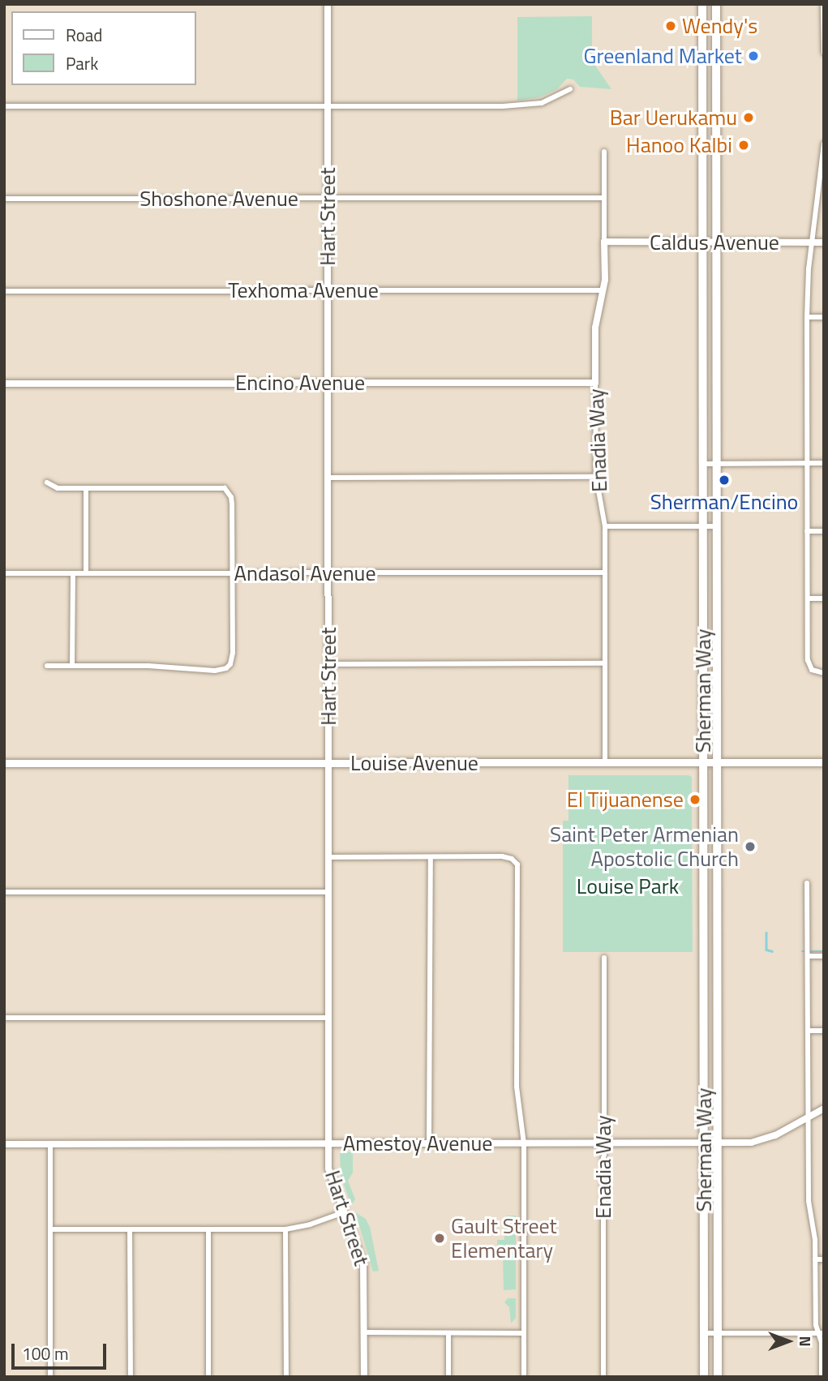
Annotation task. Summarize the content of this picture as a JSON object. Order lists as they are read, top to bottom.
{
  "streets": {
    "main road": ["Sherman Way", "Louise Avenue"],
    "street": [
      "Shoshone Avenue",
      "Hart Street",
      "Caldus Avenue",
      "Texhoma Avenue",
      "Encino Avenue",
      "Enadia Way",
      "Andasol Avenue",
      "Amestoy Avenue"
    ]
  },
  "crossings": [
    ["Shoshone Avenue", "Hart Street"],
    ["Shoshone Avenue", "Enadia Way"],
    ["Hart Street", "Texhoma Avenue"],
    ["Hart Street", "Encino Avenue"],
    ["Hart Street", "Andasol Avenue"],
    ["Hart Street", "Louise Avenue"],
    ["Hart Street", "Amestoy Avenue"],
    ["Caldus Avenue", "Enadia Way"],
    ["Caldus Avenue", "Sherman Way"],
    ["Texhoma Avenue", "Enadia Way"],
    ["Encino Avenue", "Enadia Way"],
    ["Enadia Way", "Andasol Avenue"],
    ["Enadia Way", "Louise Avenue"],
    ["Enadia Way", "Amestoy Avenue"],
    ["Sherman Way", "Louise Avenue"],
    ["Sherman Way", "Amestoy Avenue"]
  ],
  "parks": ["Louise Park"],
  "places": [
    "Wendy's",
    "Greenland Market",
    "Bar Uerukamu",
    "Hanoo Kalbi",
    "Sherman/Encino",
    "El Tijuanense",
    "Saint Peter Armenian Apostolic Church",
    "Gault Street Elementary"
  ],
  "legend": ["Road", "Park"],
  "scale_bar": "100 m",
  "north": "right"
}
